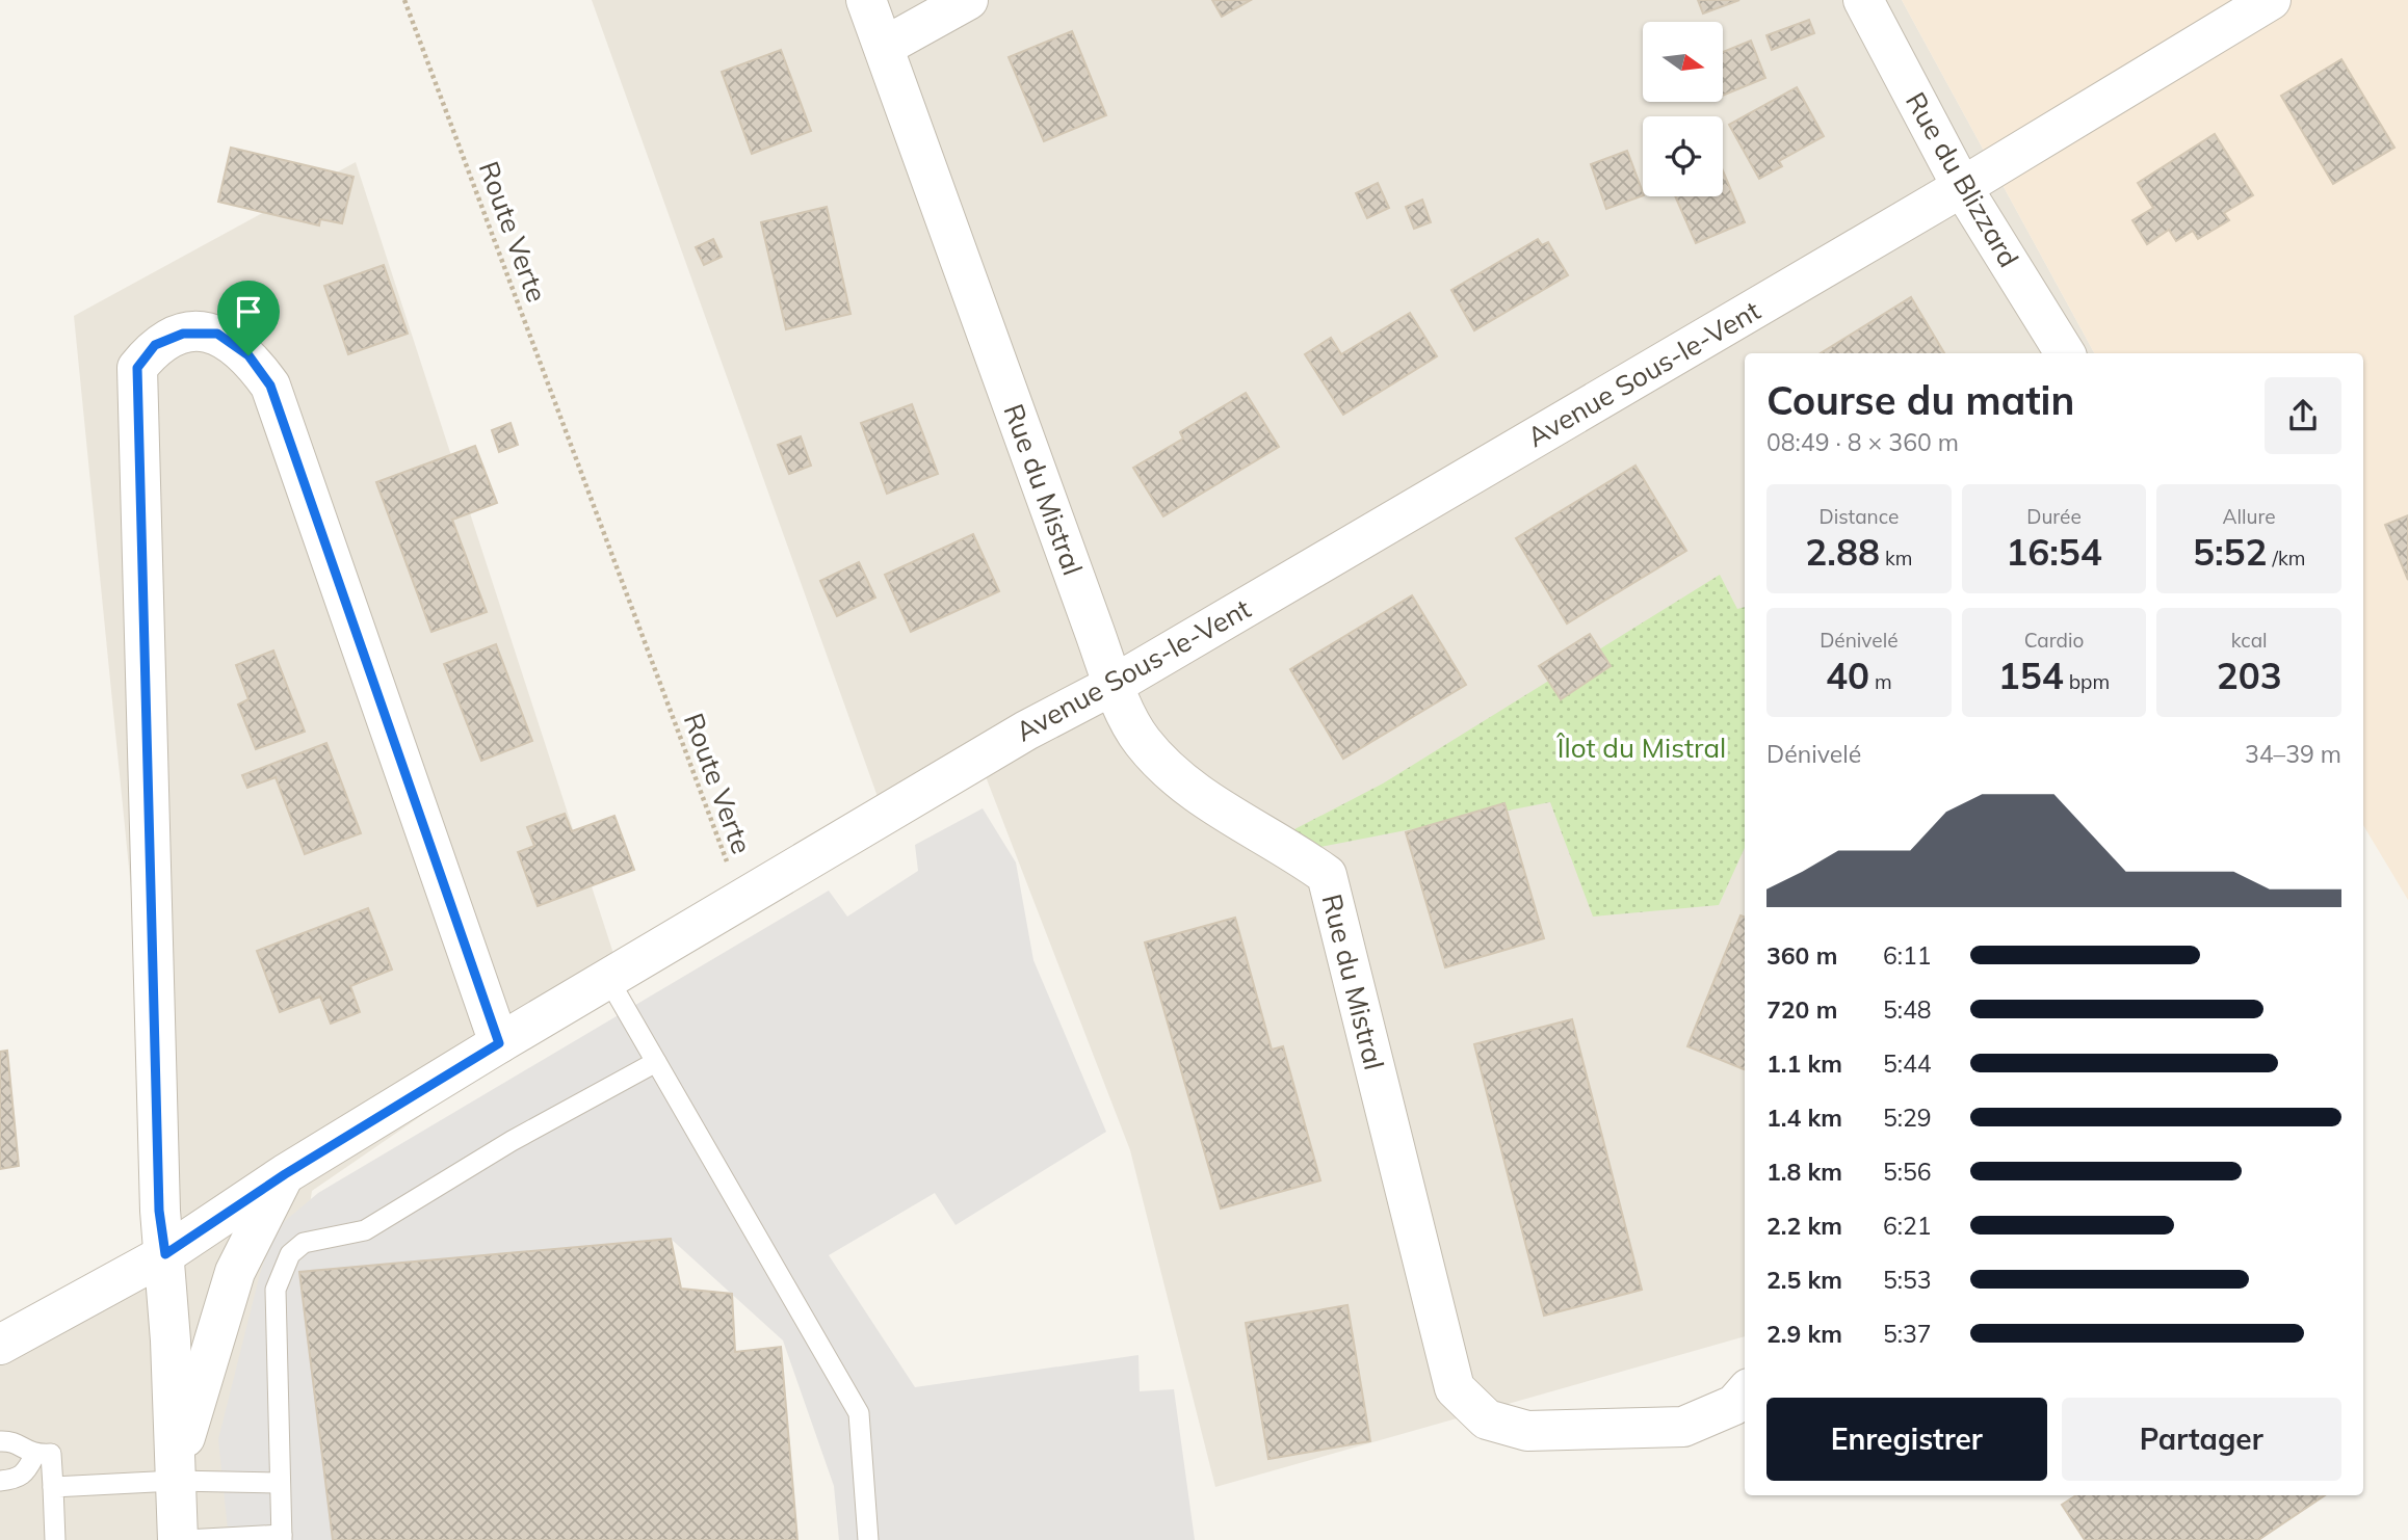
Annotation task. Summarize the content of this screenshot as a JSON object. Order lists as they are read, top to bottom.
{
  "streets": {
    "street": ["Rue du Blizzard", "Avenue Sous-le-Vent", "Rue du Mistral"],
    "path": ["Route Verte"]
  },
  "crossings": [
    ["Rue du Blizzard", "Avenue Sous-le-Vent"],
    ["Avenue Sous-le-Vent", "Rue du Mistral"]
  ],
  "parks": ["Îlot du Mistral"],
  "north": "right",
  "page": {
    "heading": ["Course du matin", "08:49 · 8 × 360 m"],
    "stats": [
      ["Distance", "2.88 km"],
      ["Durée", "16:54"],
      ["Allure", "5:52 /km"],
      ["Dénivelé", "40 m"],
      ["Cardio", "154 bpm"],
      ["kcal", "203"]
    ],
    "chart": ["Dénivelé", "34–39 m"],
    "list": [
      {
        "name": "360 m",
        "note": "6:11"
      },
      {
        "name": "720 m",
        "note": "5:48"
      },
      {
        "name": "1.1 km",
        "note": "5:44"
      },
      {
        "name": "1.4 km",
        "note": "5:29"
      },
      {
        "name": "1.8 km",
        "note": "5:56"
      },
      {
        "name": "2.2 km",
        "note": "6:21"
      },
      {
        "name": "2.5 km",
        "note": "5:53"
      },
      {
        "name": "2.9 km",
        "note": "5:37"
      }
    ],
    "buttons": ["Enregistrer", "Partager"]
  }
}
